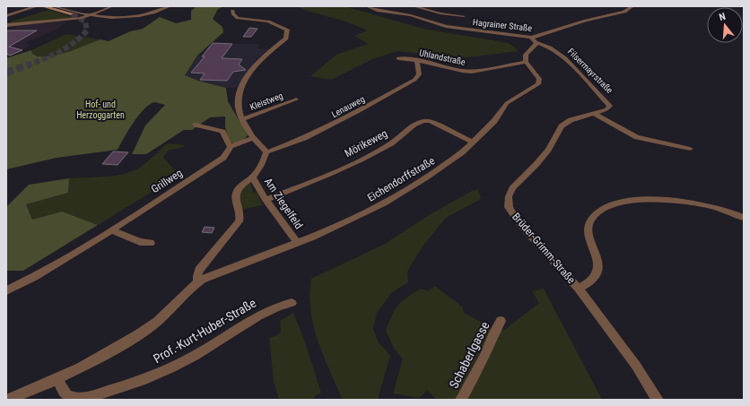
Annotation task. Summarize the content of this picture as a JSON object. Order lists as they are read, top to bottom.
{
  "streets": {
    "street": [
      "Hagrainer Straße",
      "Uhlandstraße",
      "Filsermayrstraße",
      "Kleistweg",
      "Lenauweg",
      "Mörikeweg",
      "Eichendorffstraße",
      "Grillweg",
      "Am Ziegelfeld",
      "Brüder-Grimm-Straße",
      "Prof.-Kurt-Huber-Straße",
      "Schaberlgasse"
    ]
  },
  "crossings": [
    ["Hagrainer Straße", "Filsermayrstraße"],
    ["Uhlandstraße", "Lenauweg"],
    ["Uhlandstraße", "Eichendorffstraße"],
    ["Filsermayrstraße", "Brüder-Grimm-Straße"],
    ["Mörikeweg", "Eichendorffstraße"],
    ["Mörikeweg", "Am Ziegelfeld"],
    ["Eichendorffstraße", "Am Ziegelfeld"]
  ],
  "parks": ["Hof- und Herzoggarten"],
  "north": "top"
}
